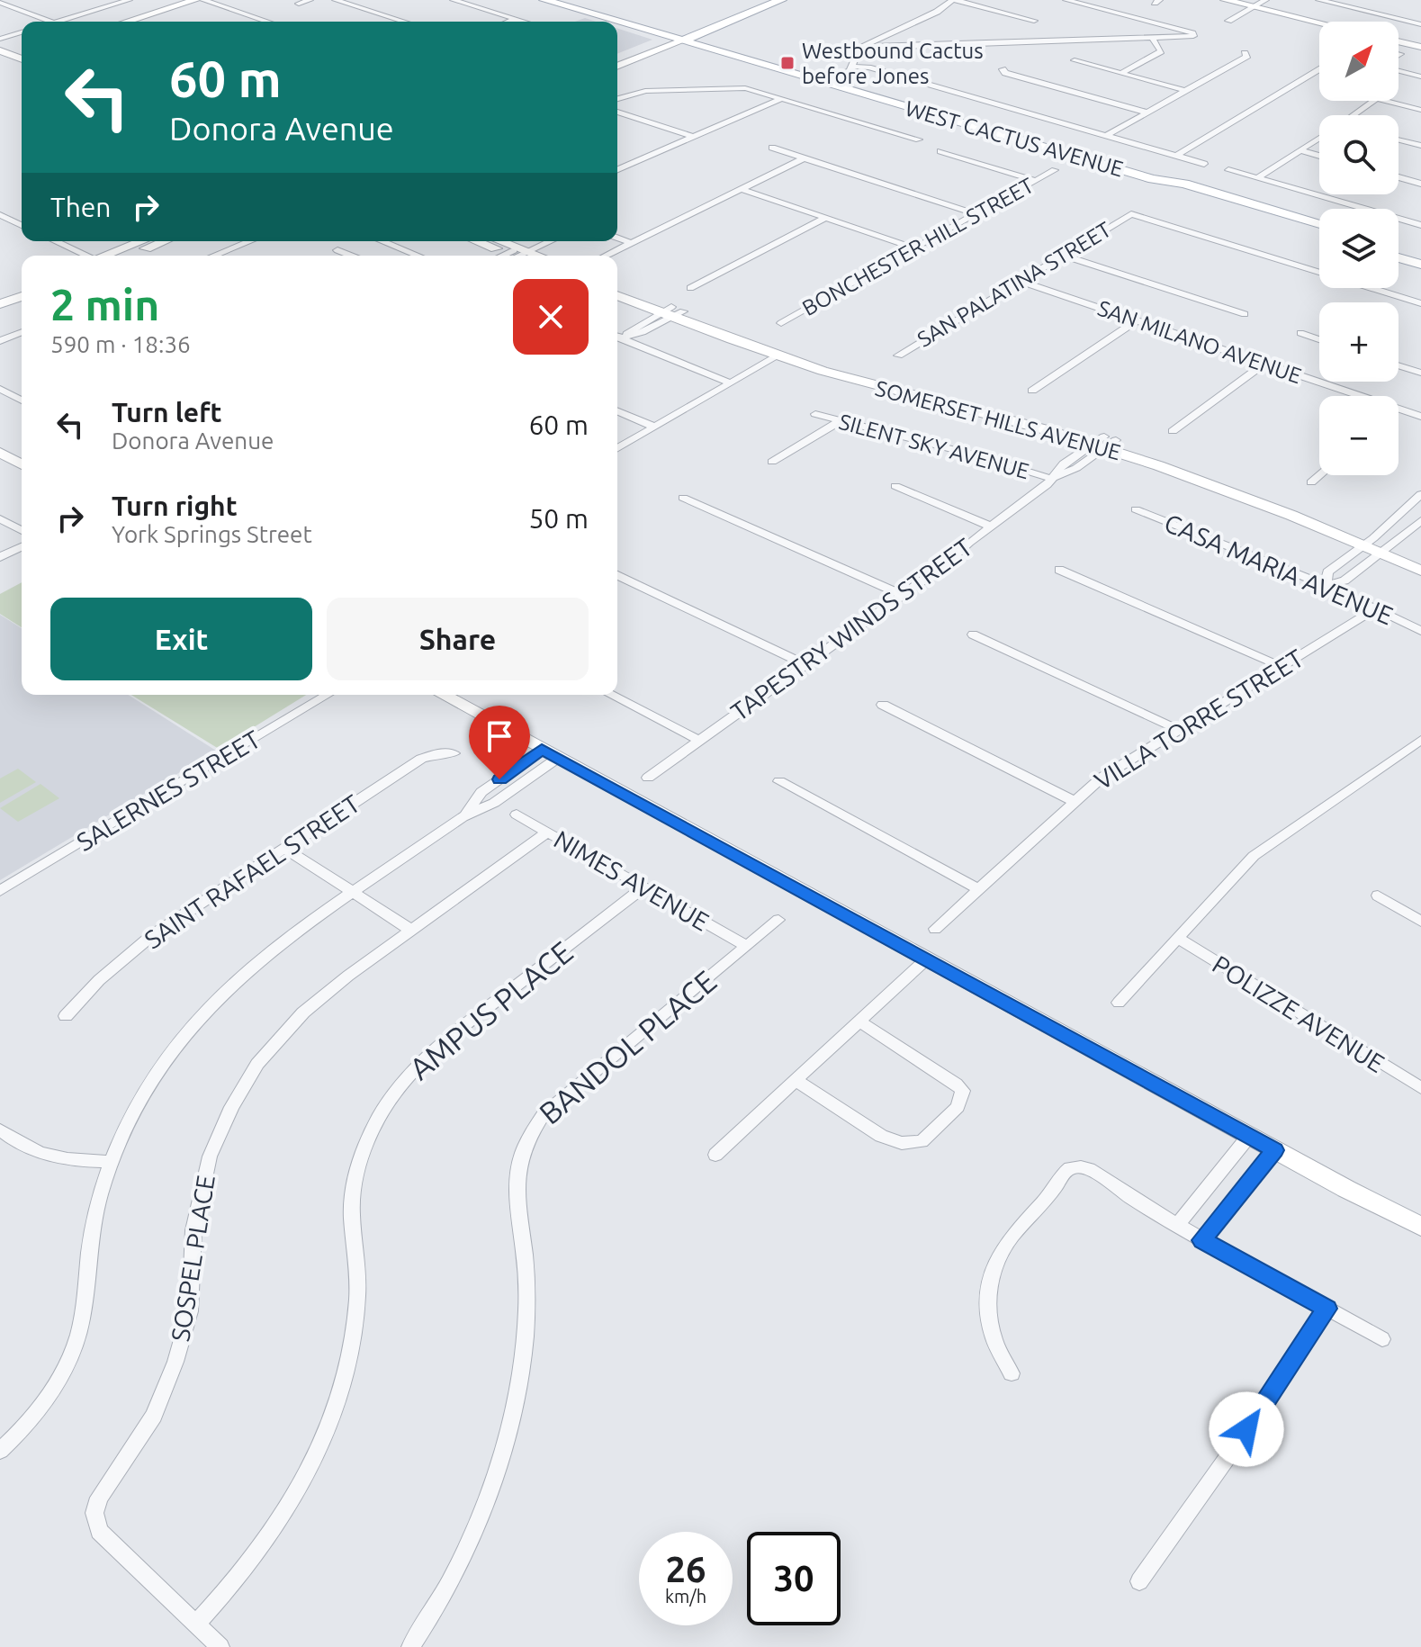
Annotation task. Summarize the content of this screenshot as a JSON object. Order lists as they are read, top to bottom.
{
  "streets": {
    "main road": ["WEST CACTUS AVENUE", "SOMERSET HILLS AVENUE"],
    "street": [
      "BONCHESTER HILL STREET",
      "SAN PALATINA STREET",
      "SAN MILANO AVENUE",
      "SILENT SKY AVENUE",
      "CASA MARIA AVENUE",
      "TAPESTRY WINDS STREET",
      "VILLA TORRE STREET",
      "SALERNES STREET",
      "SAINT RAFAEL STREET",
      "NIMES AVENUE",
      "AMPUS PLACE",
      "POLIZZE AVENUE",
      "BANDOL PLACE",
      "SOSPEL PLACE"
    ]
  },
  "crossings": [
    ["SAN PALATINA STREET", "SAN MILANO AVENUE"],
    ["SOMERSET HILLS AVENUE", "TAPESTRY WINDS STREET"],
    ["SILENT SKY AVENUE", "TAPESTRY WINDS STREET"],
    ["CASA MARIA AVENUE", "VILLA TORRE STREET"],
    ["NIMES AVENUE", "AMPUS PLACE"],
    ["NIMES AVENUE", "BANDOL PLACE"],
    ["NIMES AVENUE", "SOSPEL PLACE"],
    ["AMPUS PLACE", "SOSPEL PLACE"]
  ],
  "places": {
    "transit": ["Westbound Cactus before Jones"]
  },
  "north": "top right",
  "page": {
    "map_buttons": ["+", "−"],
    "turn": ["60 m", "Donora Avenue"],
    "then": "Then",
    "heading": ["2 min", "590 m · 18:36"],
    "list": [
      {
        "name": "Turn left",
        "note": "Donora Avenue",
        "value": "60 m"
      },
      {
        "name": "Turn right",
        "note": "York Springs Street",
        "value": "50 m"
      }
    ],
    "buttons": ["Exit", "Share"],
    "speed": "26 km/h",
    "limit": "30"
  }
}
